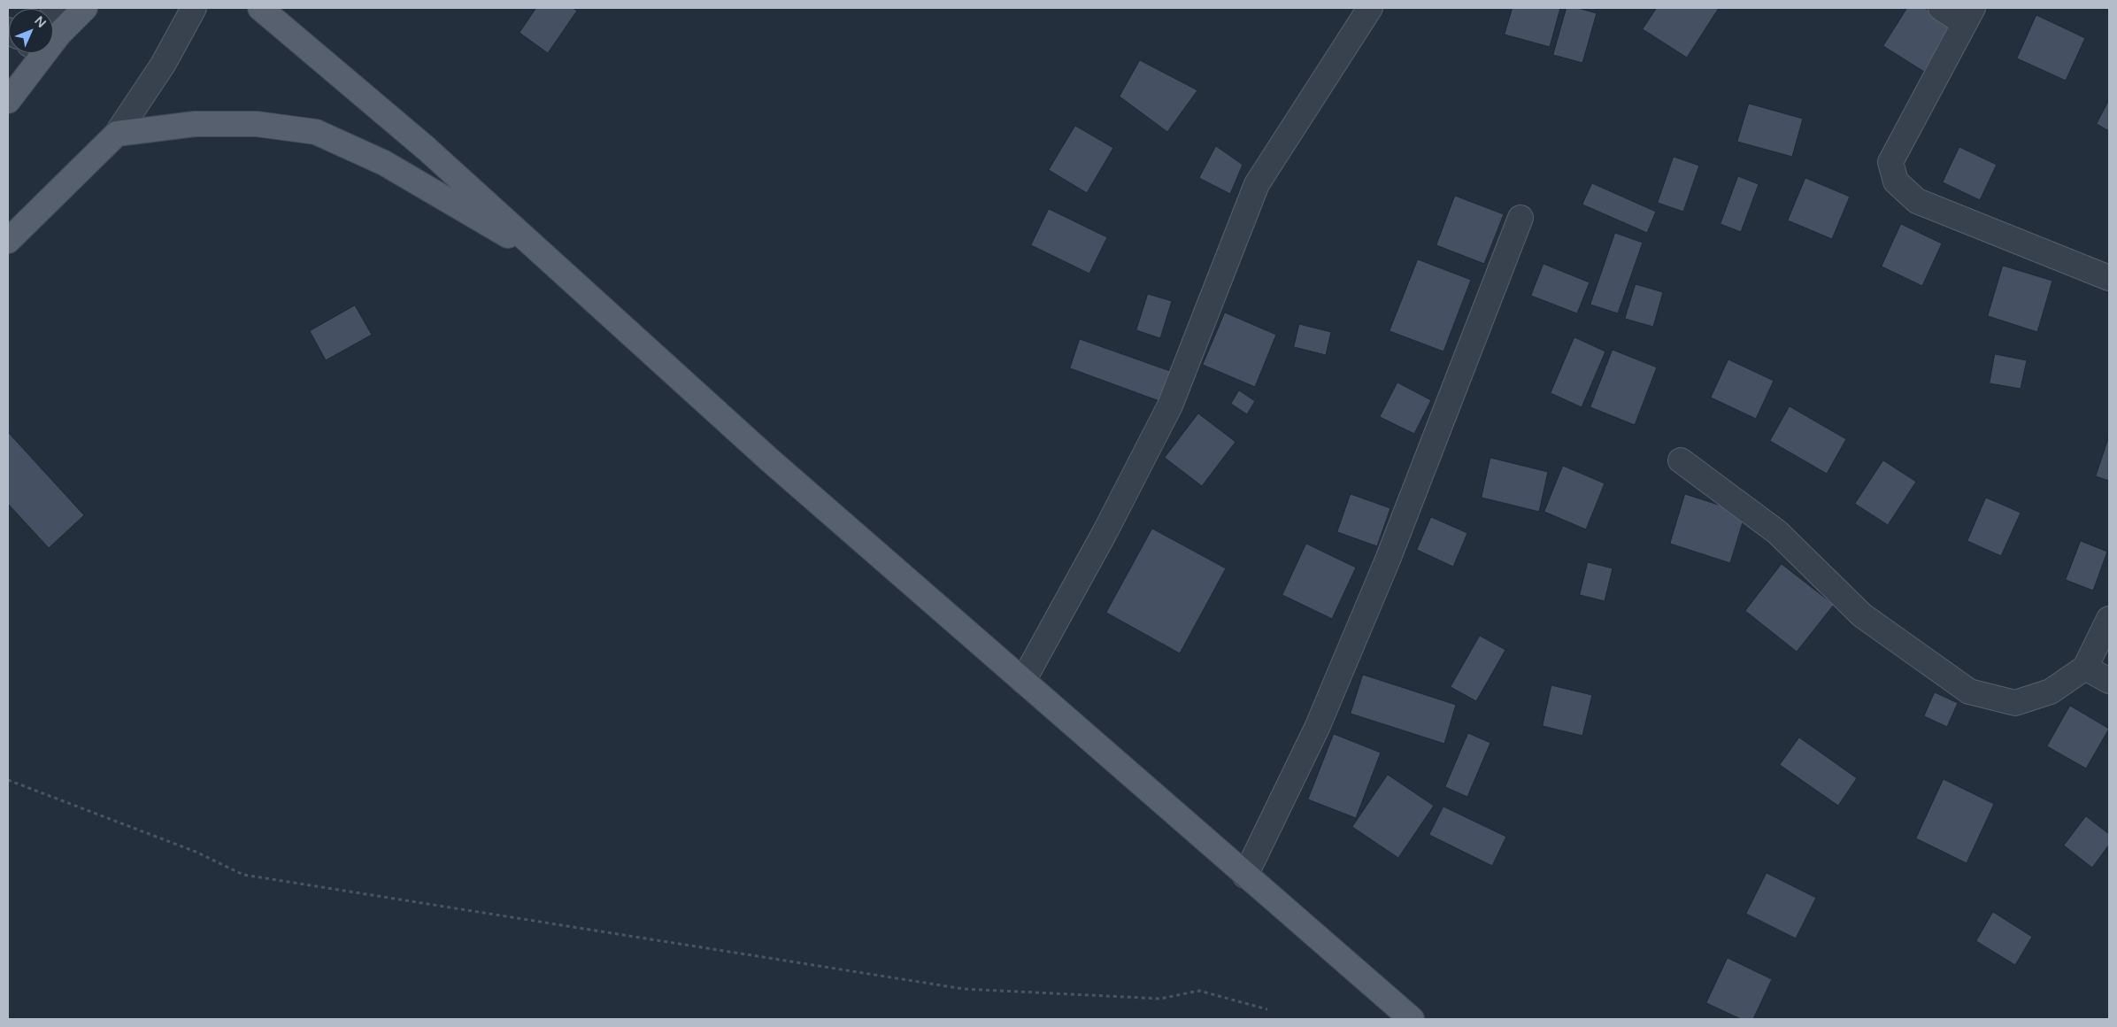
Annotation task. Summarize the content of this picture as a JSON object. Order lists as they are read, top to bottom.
{
  "north": "top right"
}
